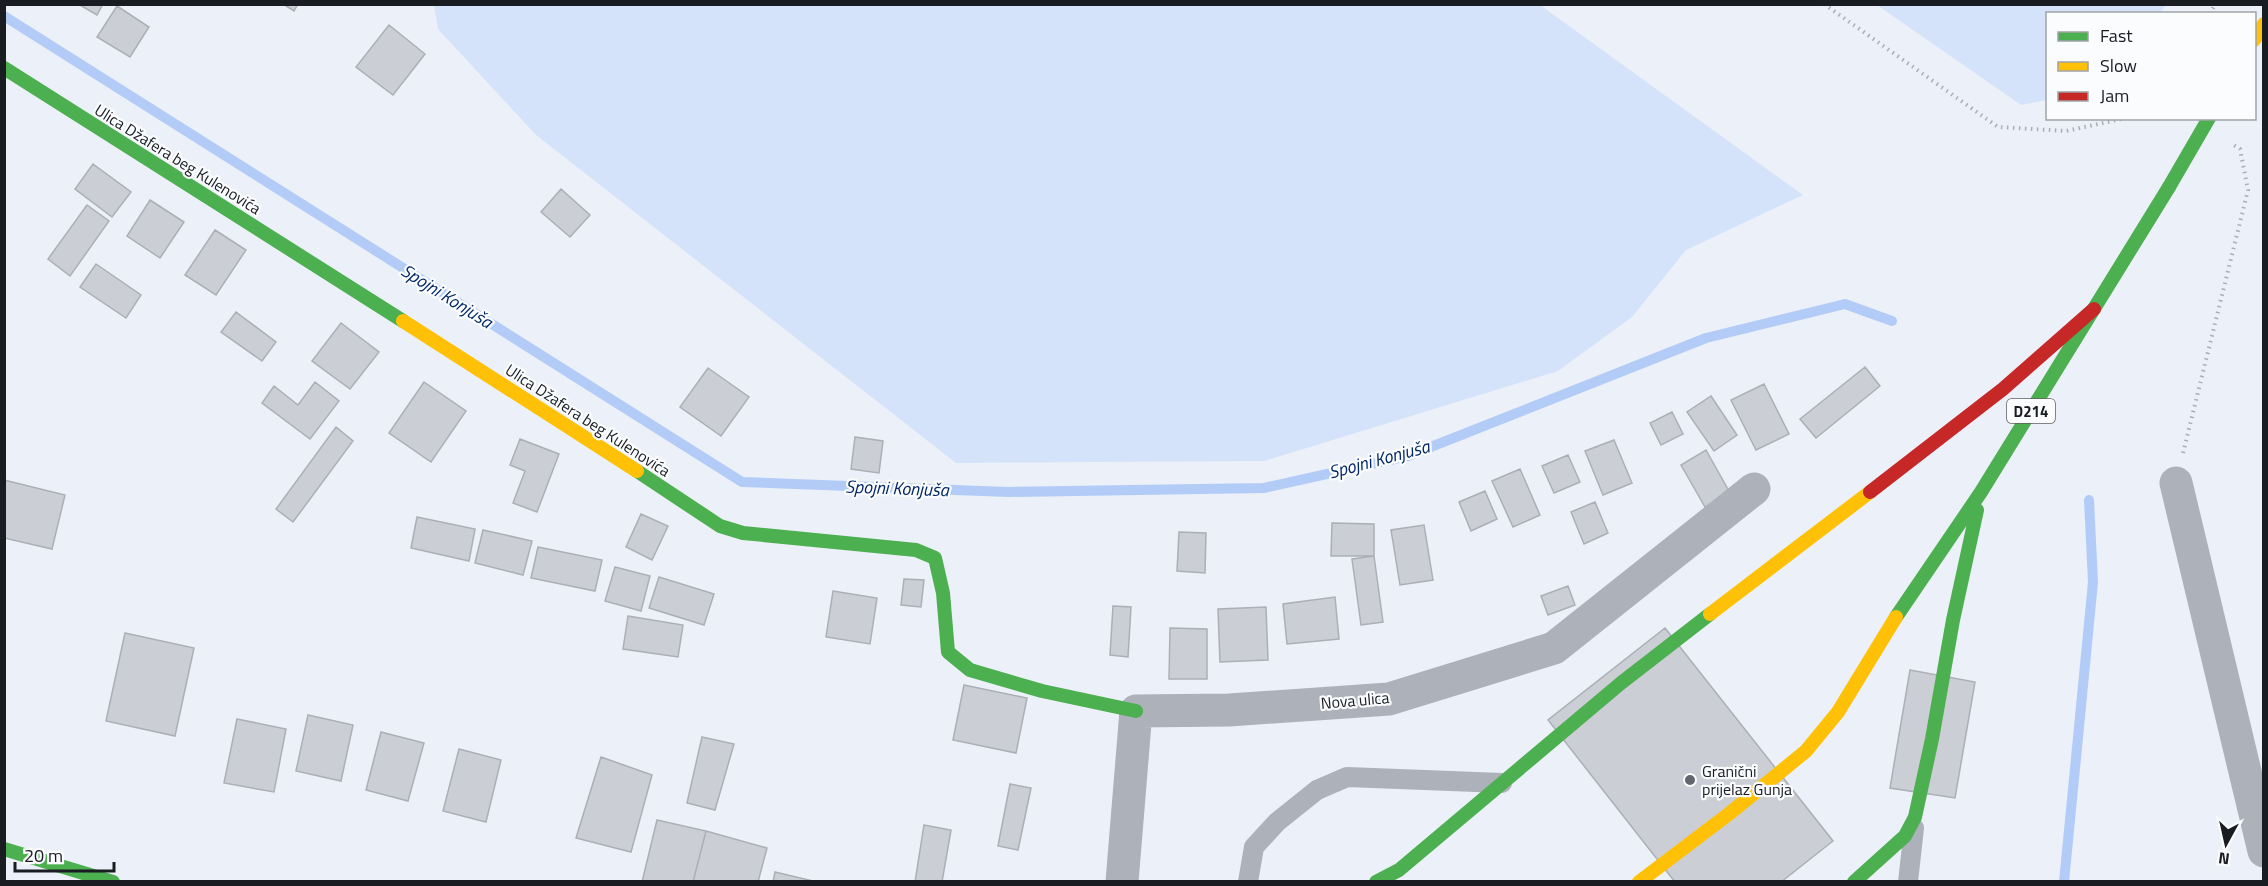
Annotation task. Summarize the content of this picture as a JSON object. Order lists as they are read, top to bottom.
{
  "streets": {
    "main road": ["Ulica Džafera beg Kulenovića", "D214"],
    "street": ["Nova ulica"]
  },
  "crossings": [
    ["Ulica Džafera beg Kulenovića", "Nova ulica"]
  ],
  "water": ["Spojni Konjuša"],
  "places": ["Granični prijelaz Gunja"],
  "legend": ["Fast", "Slow", "Jam"],
  "scale_bar": "20 m",
  "north": "bottom"
}
